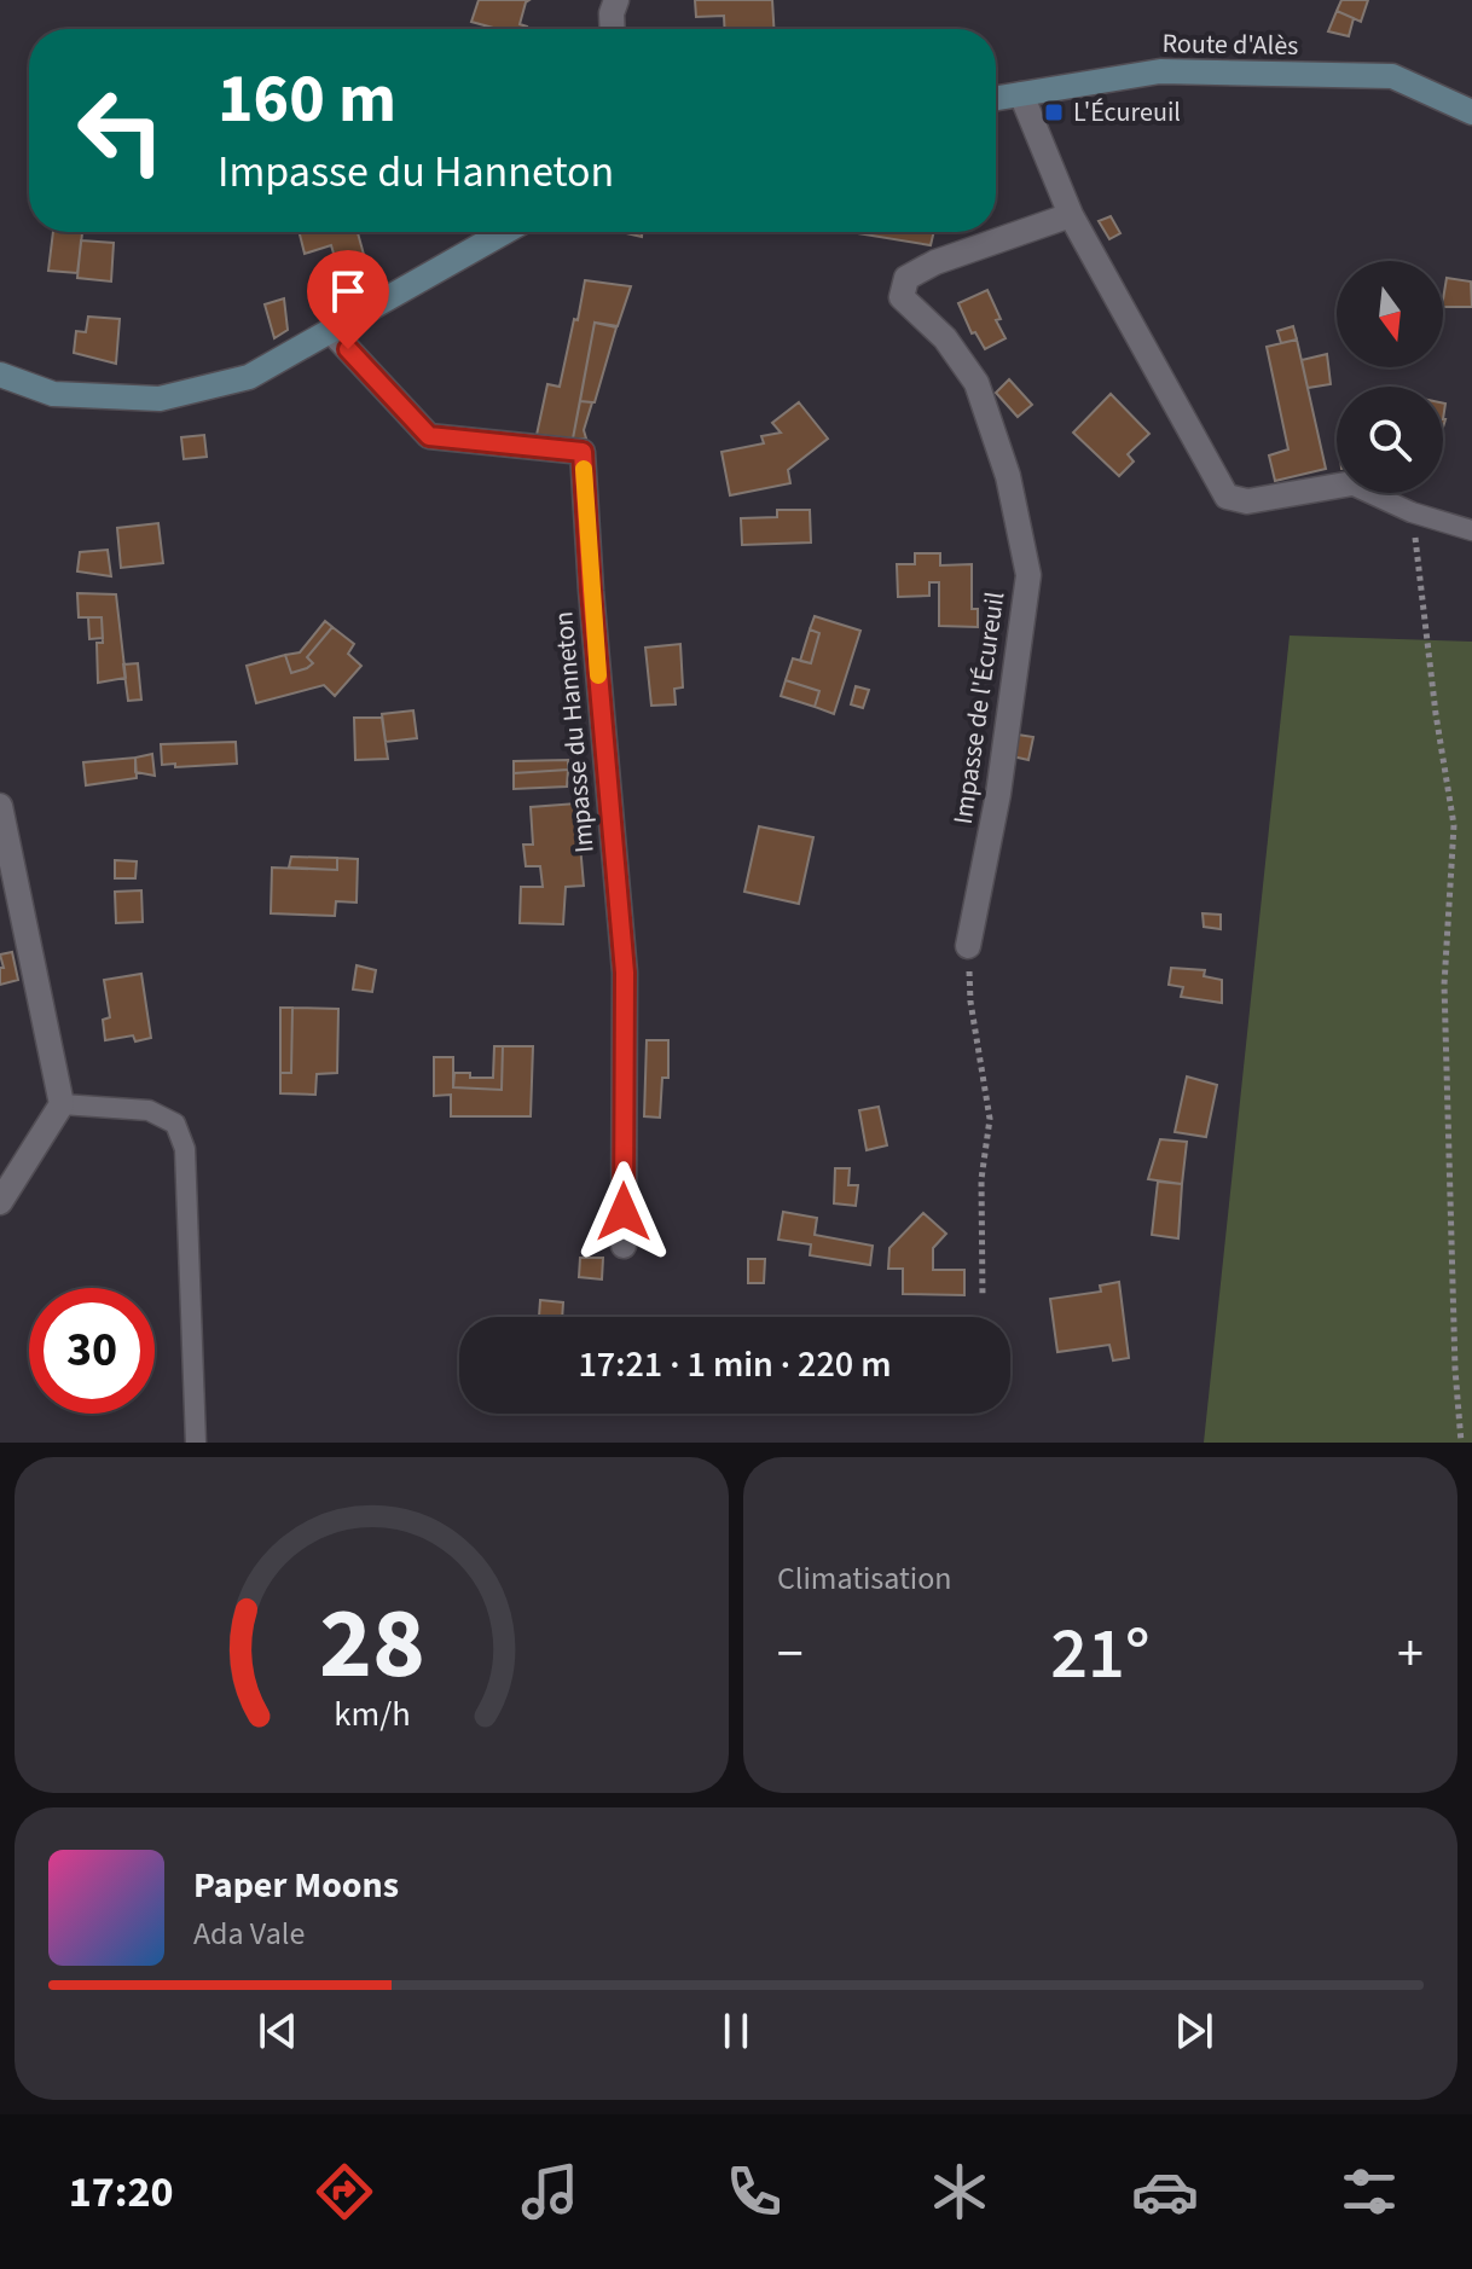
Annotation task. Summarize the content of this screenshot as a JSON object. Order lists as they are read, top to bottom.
{
  "streets": {
    "main road": ["Route d'Alès"],
    "street": ["Impasse de l'Écureuil", "Impasse du Hanneton"]
  },
  "places": {
    "transit": ["L'Écureuil"]
  },
  "north": "bottom",
  "page": {
    "turn": ["160 m", "Impasse du Hanneton"],
    "limit": "30",
    "trip": "17:21 · 1 min · 220 m",
    "tile": "Climatisation",
    "heat": ["−", "21°", "+"],
    "song": ["Paper Moons", "Ada Vale"],
    "tabs": "17:20",
    "gauge": ["28", "km/h"]
  }
}
